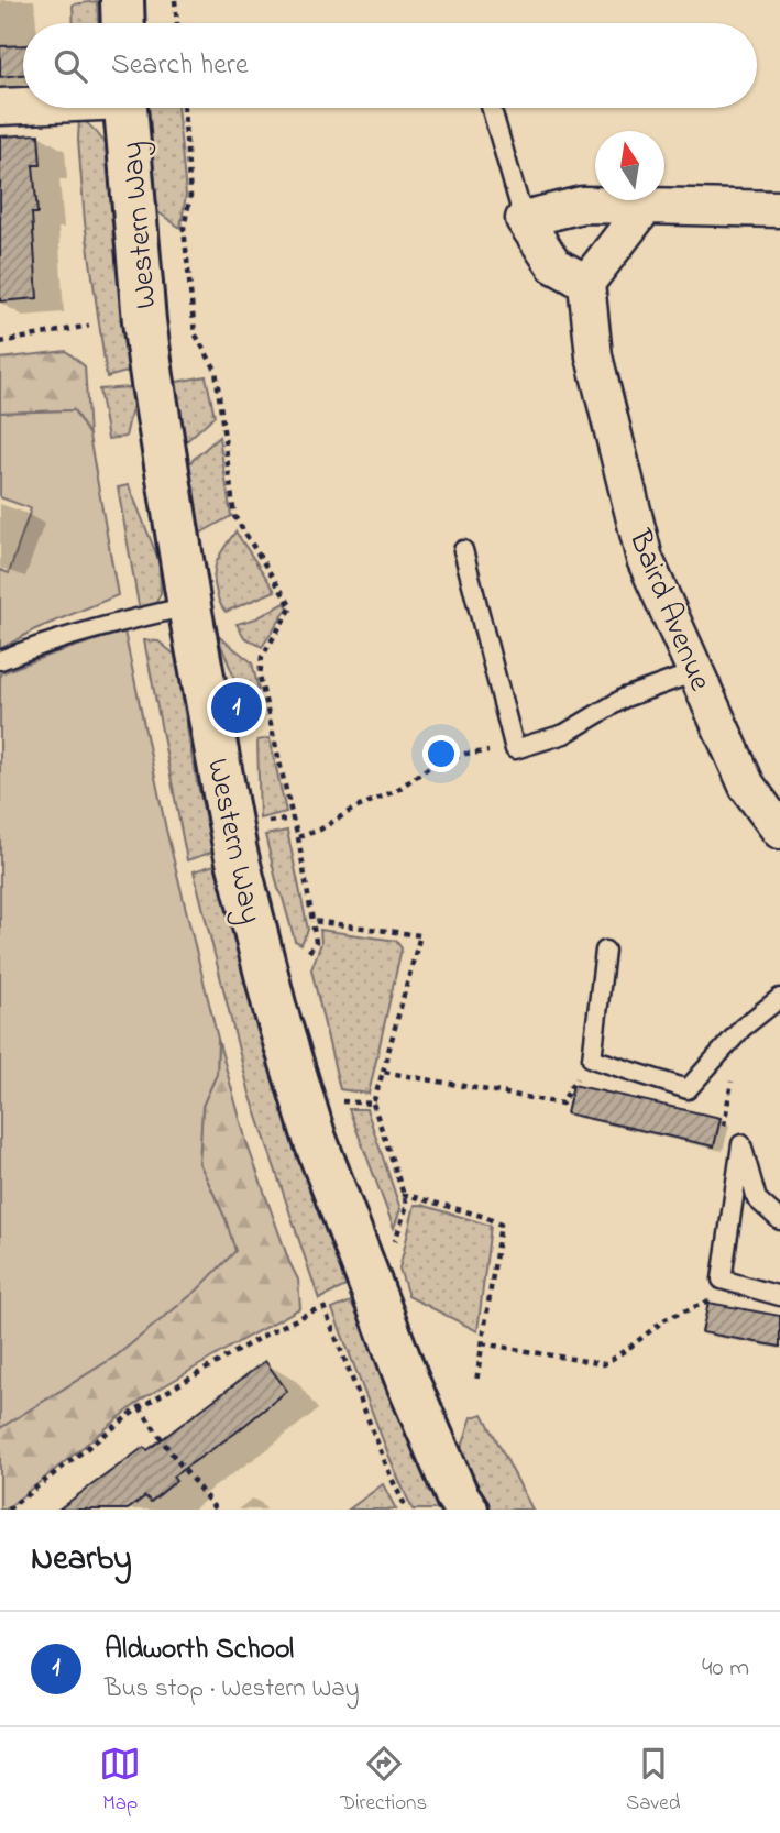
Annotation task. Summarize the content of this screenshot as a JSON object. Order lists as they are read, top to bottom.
{
  "streets": {
    "street": ["Western Way", "Baird Avenue"]
  },
  "north": "top",
  "page": {
    "search": "Search here",
    "pins": "1",
    "heading": "Nearby",
    "list": [
      {
        "mark": "1",
        "name": "Aldworth School",
        "note": "Bus stop · Western Way",
        "value": "40 m"
      }
    ],
    "nav": ["Map", "Directions", "Saved"]
  }
}
